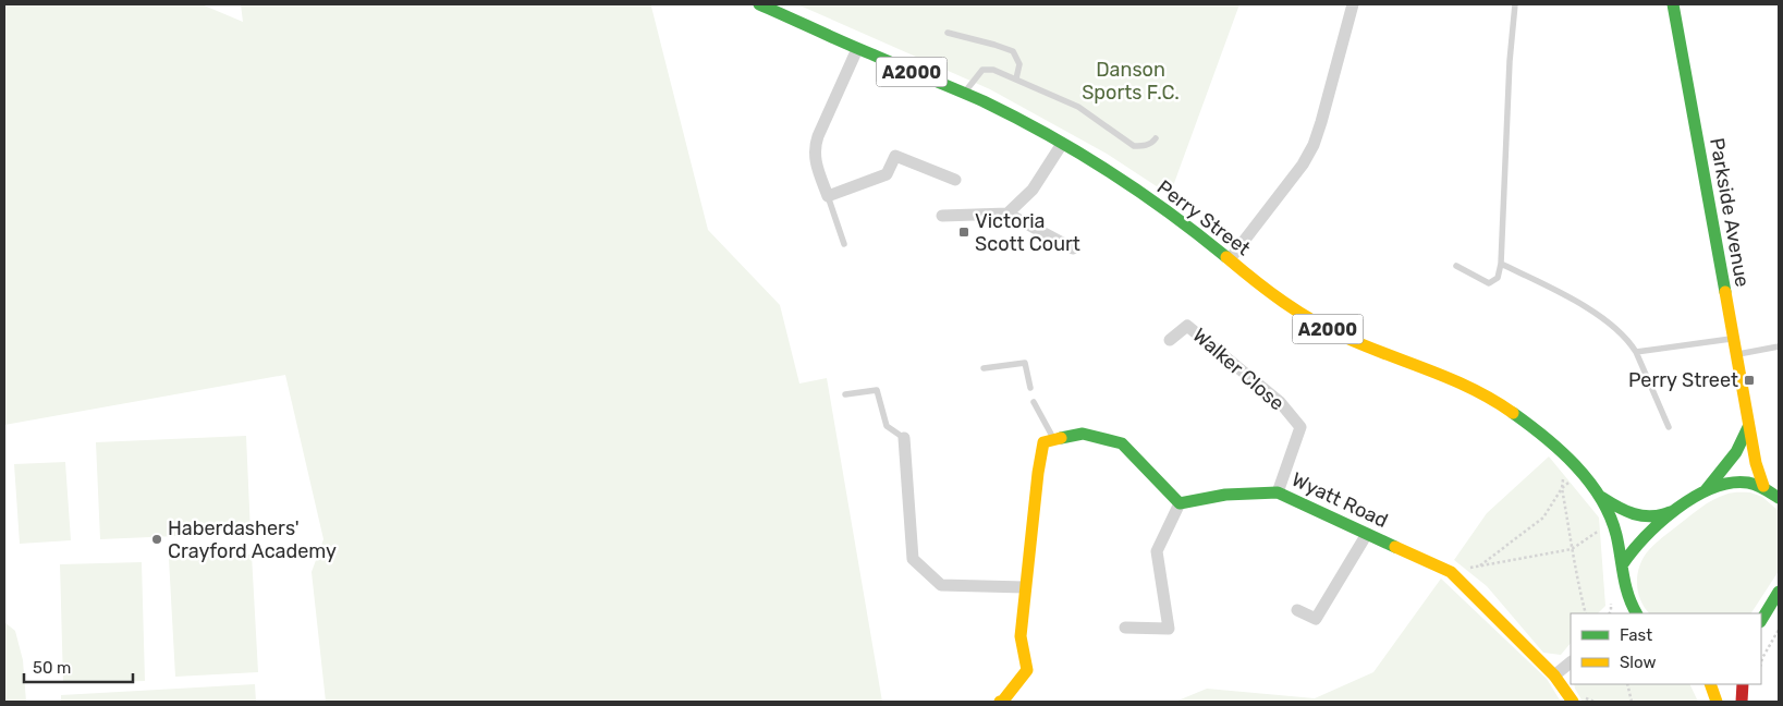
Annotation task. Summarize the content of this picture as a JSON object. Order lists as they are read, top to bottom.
{
  "streets": {
    "street": [
      "A2000",
      "Parkside Avenue",
      "Perry Street",
      "Walker Close",
      "Wyatt Road"
    ]
  },
  "crossings": [
    ["Walker Close", "Wyatt Road"]
  ],
  "parks": ["Danson Sports F.C."],
  "places": {
    "transit": ["Victoria Scott Court", "Perry Street"],
    "other": ["Haberdashers' Crayford Academy"]
  },
  "legend": ["Fast", "Slow"],
  "scale_bar": "50 m"
}
